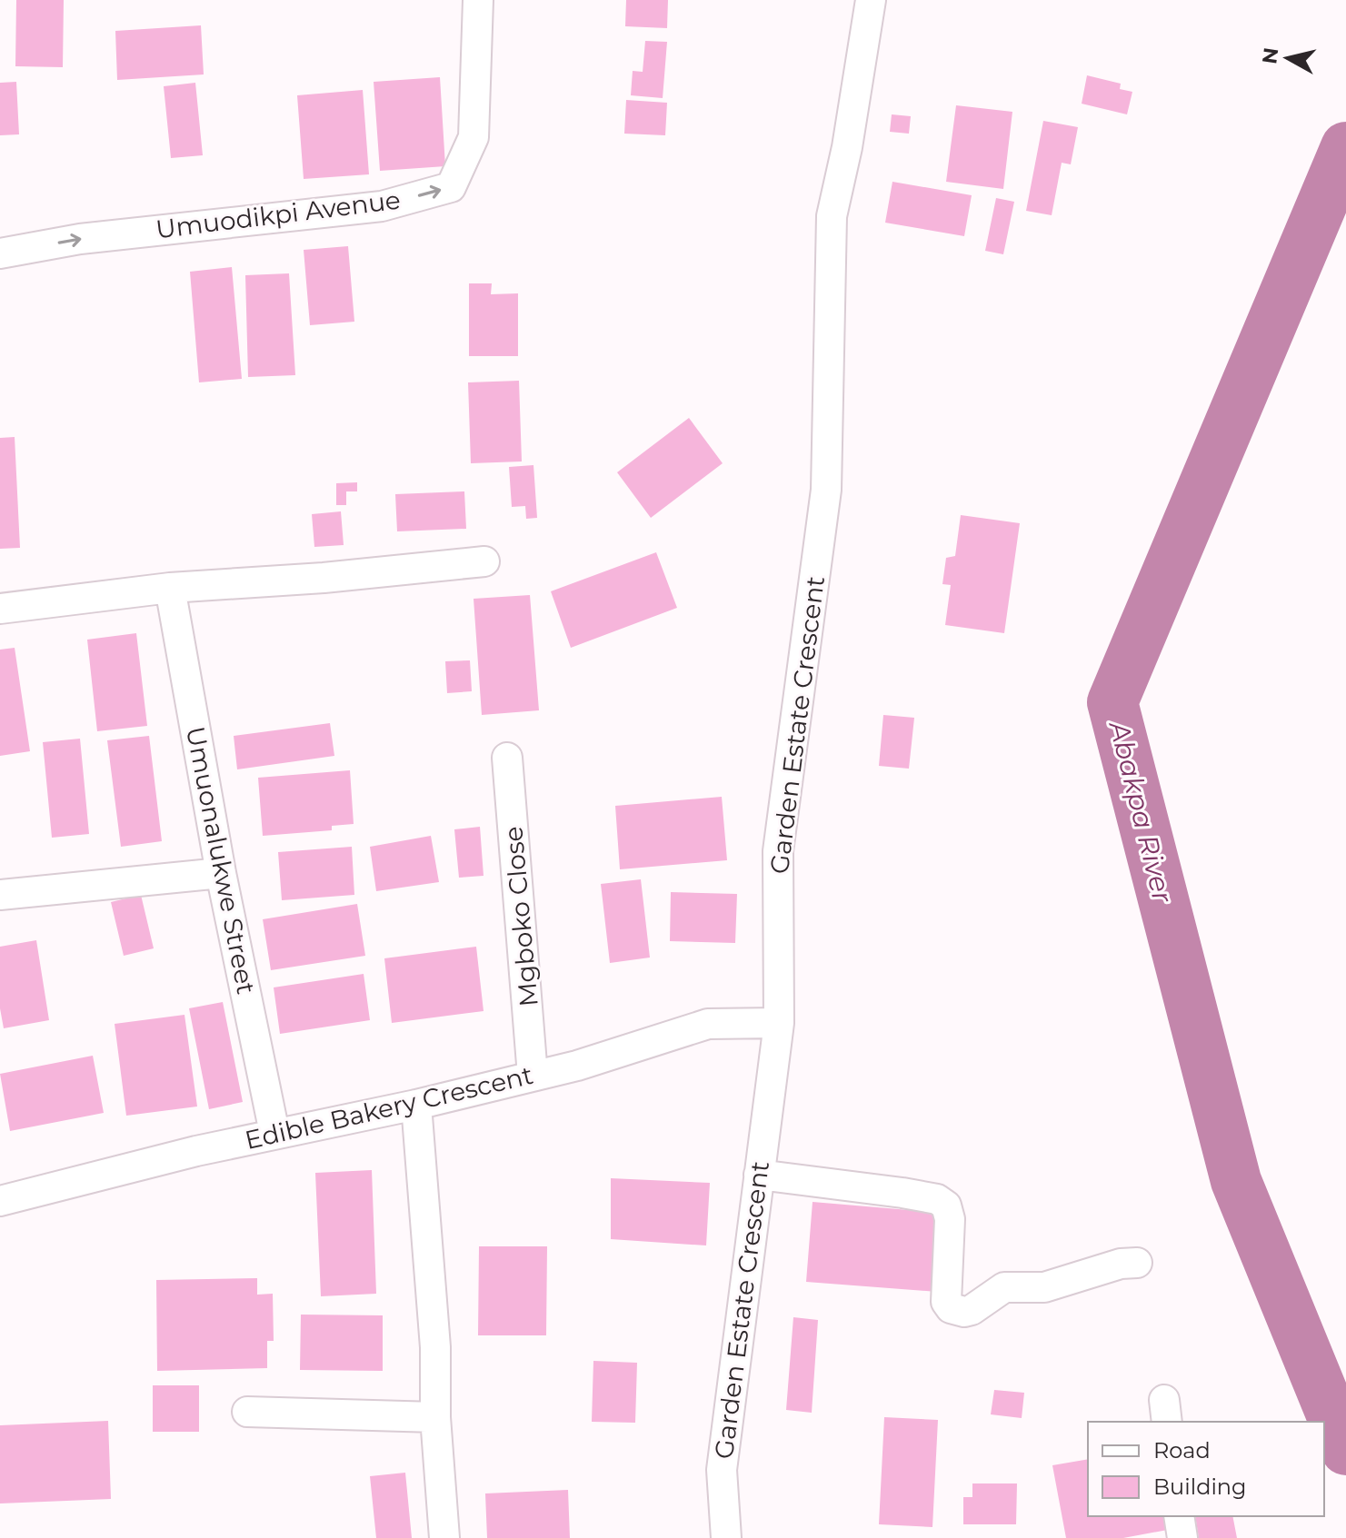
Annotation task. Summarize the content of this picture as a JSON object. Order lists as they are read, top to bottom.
{
  "streets": {
    "street": [
      "Umuodikpi Avenue",
      "Garden Estate Crescent",
      "Umuonalukwe Street",
      "Mgboko Close",
      "Edible Bakery Crescent"
    ]
  },
  "crossings": [
    ["Garden Estate Crescent", "Edible Bakery Crescent"],
    ["Umuonalukwe Street", "Edible Bakery Crescent"],
    ["Mgboko Close", "Edible Bakery Crescent"]
  ],
  "one_way": ["Umuodikpi Avenue"],
  "water": ["Abakpa River"],
  "legend": ["Road", "Building"],
  "north": "left"
}
